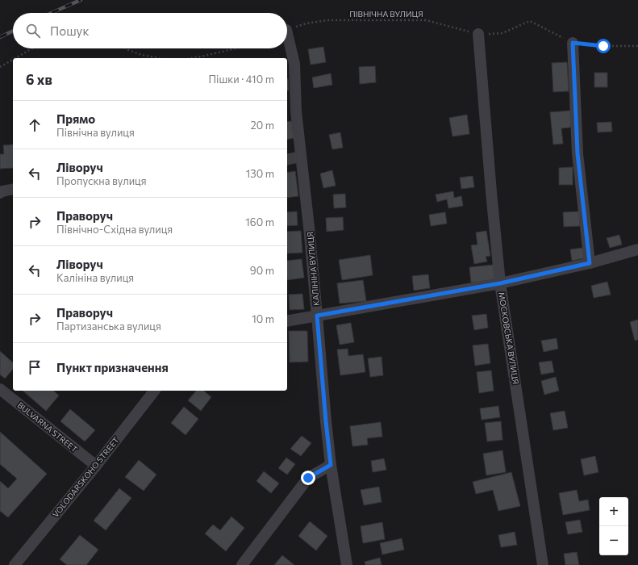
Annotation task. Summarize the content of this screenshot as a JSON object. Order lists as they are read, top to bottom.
{
  "streets": {
    "street": [
      "КАЛІНІНА ВУЛИЦЯ",
      "МОСКОВСЬКА ВУЛИЦЯ",
      "BULVARNA STREET",
      "VOLODARSKOHO STREET"
    ],
    "path": ["ПІВНІЧНА ВУЛИЦЯ"]
  },
  "crossings": [
    ["ПІВНІЧНА ВУЛИЦЯ", "МОСКОВСЬКА ВУЛИЦЯ"],
    ["BULVARNA STREET", "VOLODARSKOHO STREET"]
  ],
  "page": {
    "search": "Пошук",
    "heading": ["6 хв", "Пішки · 410 m"],
    "list": [
      ["Прямо", "Північна вулиця", "20 m"],
      ["Ліворуч", "Пропускна вулиця", "130 m"],
      ["Праворуч", "Північно-Східна вулиця", "160 m"],
      ["Ліворуч", "Калініна вулиця", "90 m"],
      ["Праворуч", "Партизанська вулиця", "10 m"],
      "Пункт призначення"
    ],
    "map_buttons": ["+", "−"]
  }
}
